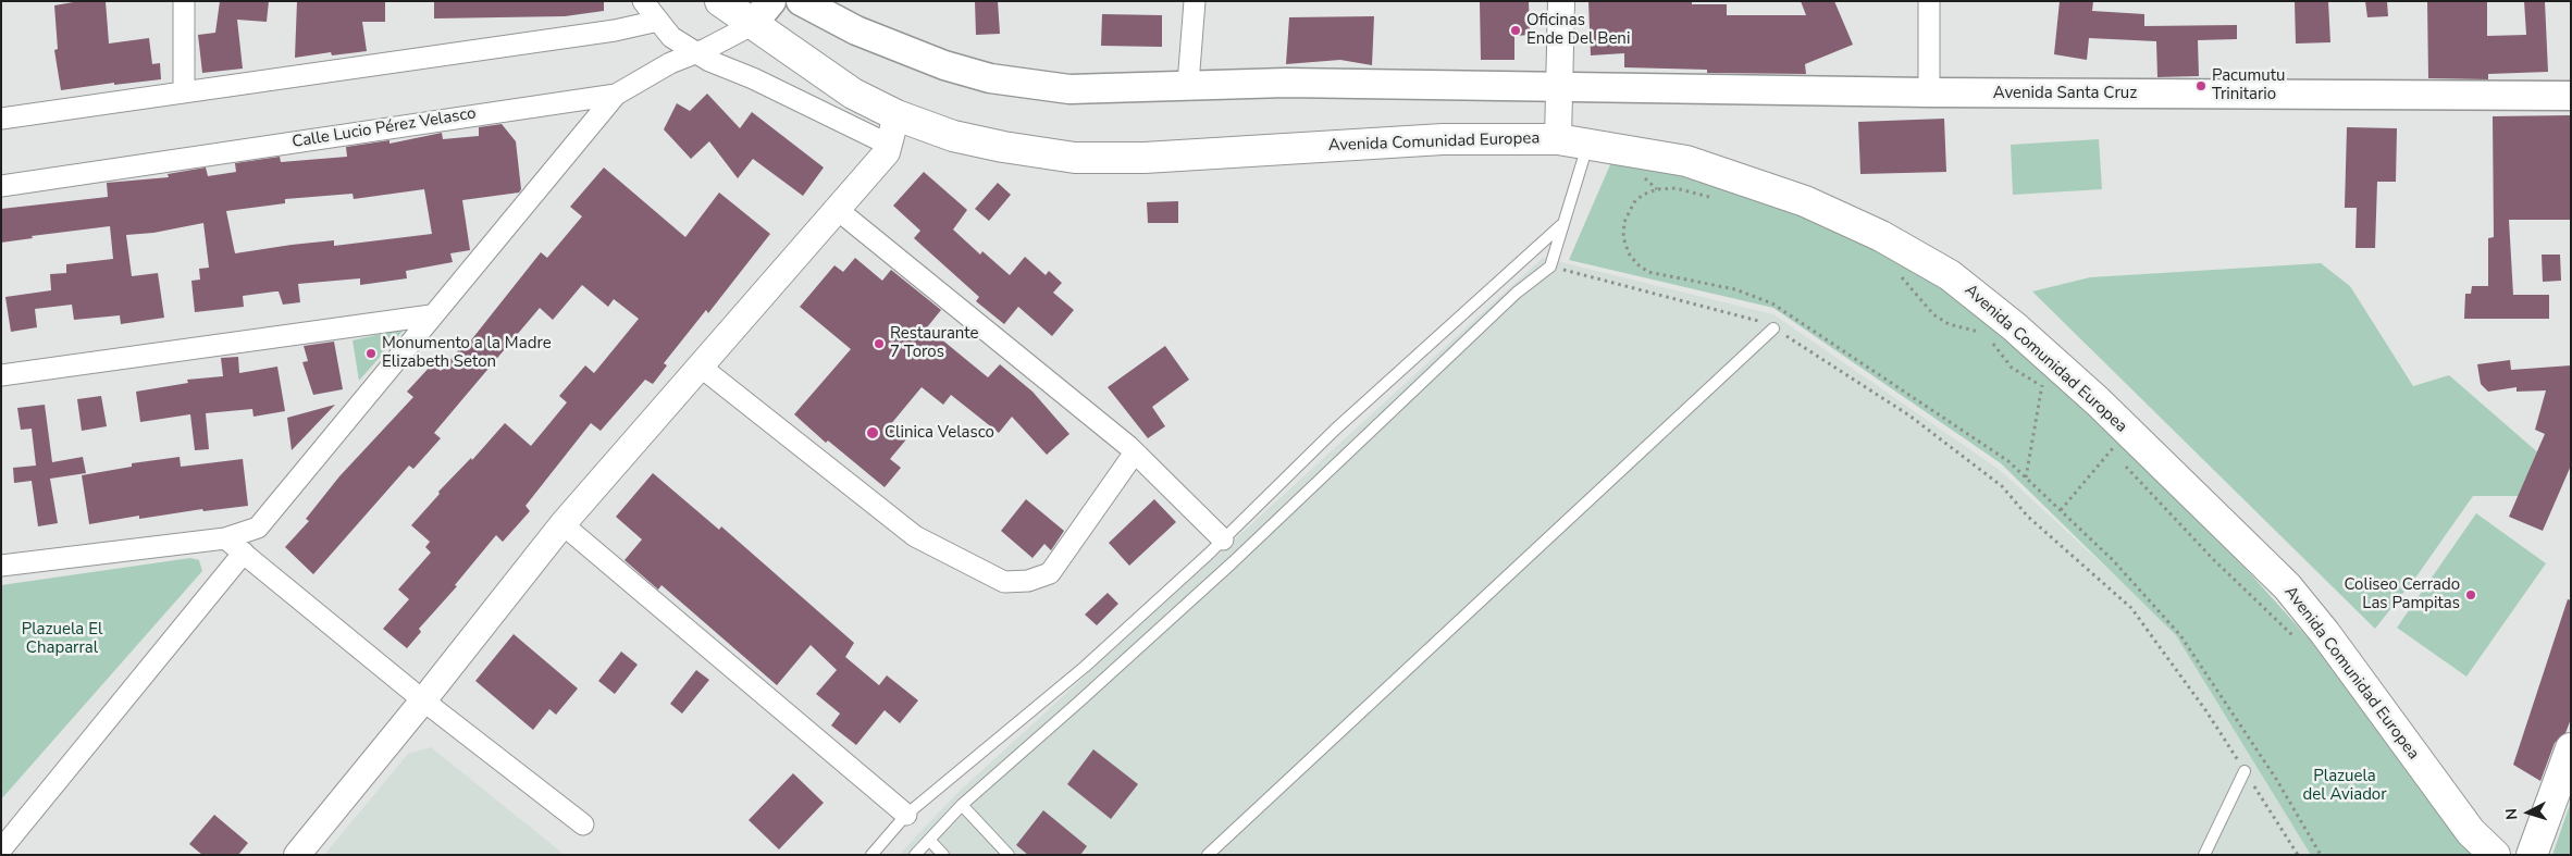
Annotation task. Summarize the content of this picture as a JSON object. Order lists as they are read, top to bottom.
{
  "streets": {
    "main road": ["Avenida Santa Cruz", "Avenida Comunidad Europea"],
    "street": ["Calle Lucio Pérez Velasco"]
  },
  "crossings": [
    ["Calle Lucio Pérez Velasco", "Avenida Comunidad Europea"]
  ],
  "parks": ["Plazuela El Chaparral", "Plazuela del Aviador"],
  "places": [
    "Oficinas Ende Del Beni",
    "Pacumutu Trinitario",
    "Restaurante 7 Toros",
    "Monumento a la Madre Elizabeth Seton",
    "Clinica Velasco",
    "Coliseo Cerrado Las Pampitas"
  ],
  "north": "left"
}
